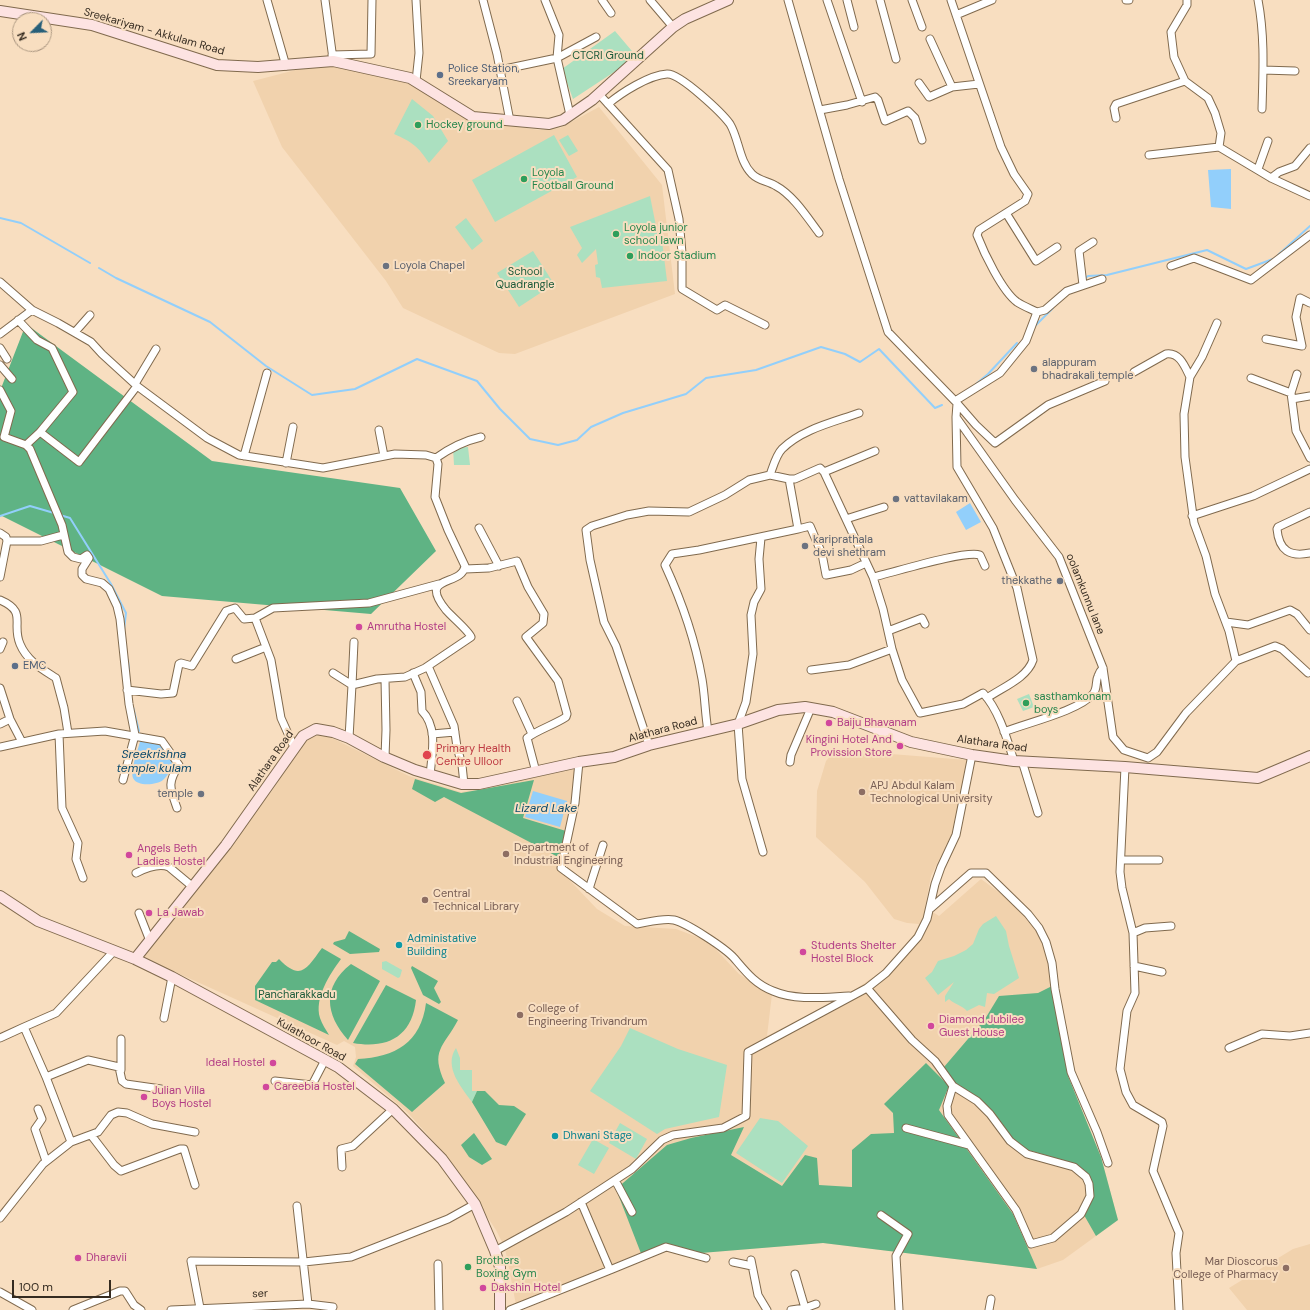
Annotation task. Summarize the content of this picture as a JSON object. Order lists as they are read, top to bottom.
{
  "streets": {
    "main road": ["Sreekariyam - Akkulam Road", "Alathara Road", "Kulathoor Road"],
    "street": ["oolamkunnu lane", "ser"]
  },
  "crossings": [
    ["Alathara Road", "Kulathoor Road"]
  ],
  "water": ["Sreekrishna temple kulam", "Lizard Lake"],
  "parks": ["CTCRI Ground", "School Quadrangle", "Pancharakkadu"],
  "places": [
    "Police Station, Sreekaryam",
    "Hockey ground",
    "Loyola Football Ground",
    "Loyola junior school lawn",
    "Indoor Stadium",
    "Loyola Chapel",
    "alappuram bhadrakali temple",
    "vattavilakam",
    "kariprathala devi shethram",
    "thekkathe",
    "Amrutha Hostel",
    "EMC",
    "sasthamkonam boys",
    "Baiju Bhavanam",
    "Kingini Hotel And Provission Store",
    "Primary Health Centre Ulloor",
    "APJ Abdul Kalam Technological University",
    "temple",
    "Department of Industrial Engineering",
    "Angels Beth Ladies Hostel",
    "Central Technical Library",
    "La Jawab",
    "Administative Building",
    "Students Shelter Hostel Block",
    "College of Engineering Trivandrum",
    "Diamond Jubilee Guest House",
    "Ideal Hostel",
    "Careebia Hostel",
    "Julian Villa Boys Hostel",
    "Dhwani Stage",
    "Dharavii",
    "Brothers Boxing Gym",
    "Mar Dioscorus College of Pharmacy",
    "Dakshin Hotel"
  ],
  "scale_bar": "100 m",
  "north": "bottom left"
}
